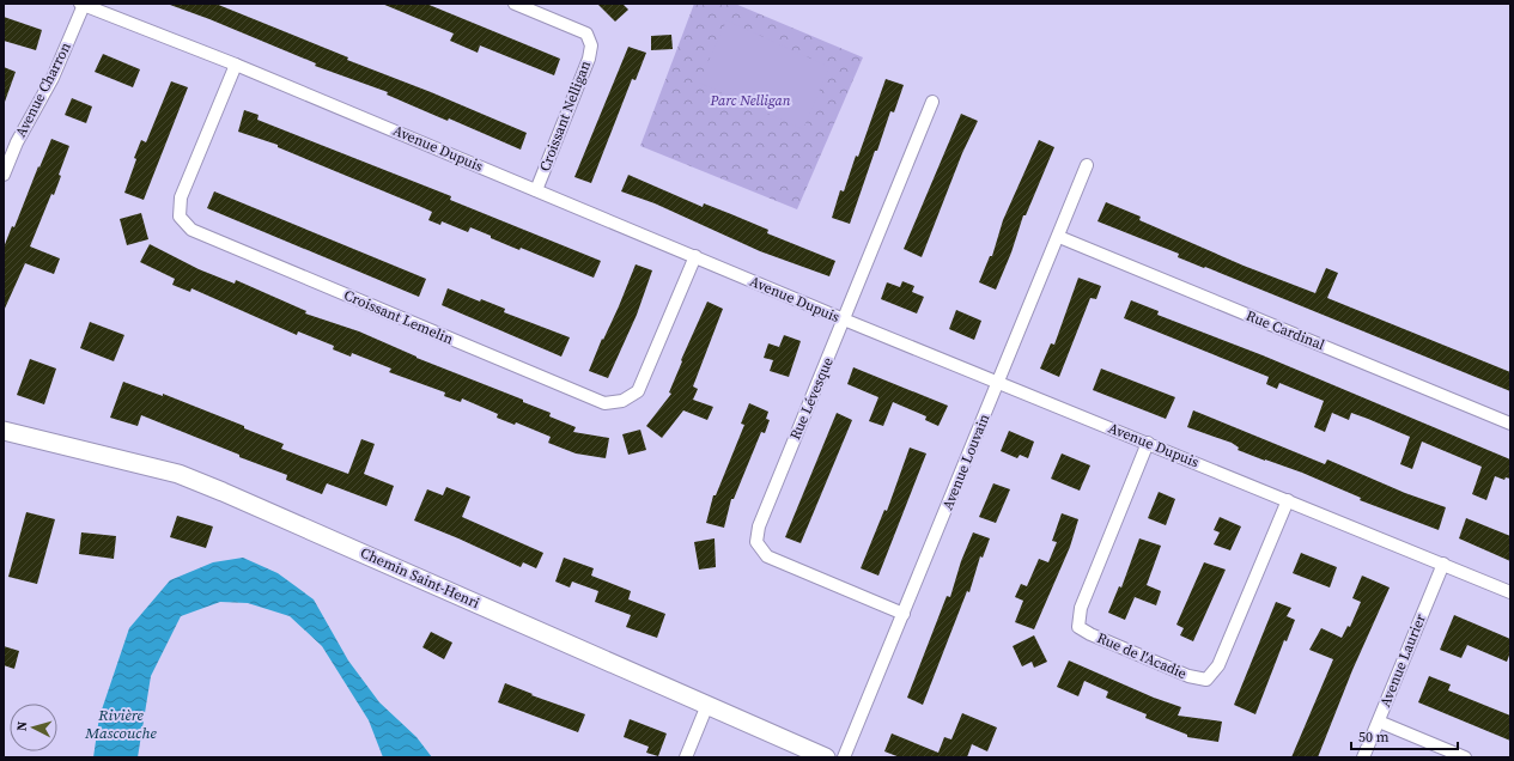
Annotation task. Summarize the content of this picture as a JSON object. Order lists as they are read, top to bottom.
{
  "streets": {
    "main road": ["Chemin Saint-Henri"],
    "street": [
      "Avenue Charron",
      "Croissant Nelligan",
      "Avenue Dupuis",
      "Croissant Lemelin",
      "Rue Cardinal",
      "Rue Lévesque",
      "Avenue Louvain",
      "Rue de l'Acadie",
      "Avenue Laurier"
    ]
  },
  "crossings": [
    ["Avenue Charron", "Avenue Dupuis"],
    ["Croissant Nelligan", "Avenue Dupuis"],
    ["Avenue Dupuis", "Croissant Lemelin"],
    ["Avenue Dupuis", "Rue Lévesque"],
    ["Avenue Dupuis", "Avenue Louvain"],
    ["Avenue Dupuis", "Rue de l'Acadie"],
    ["Avenue Dupuis", "Avenue Laurier"],
    ["Rue Cardinal", "Avenue Louvain"],
    ["Rue Lévesque", "Avenue Louvain"]
  ],
  "water": ["Rivière Mascouche"],
  "parks": ["Parc Nelligan"],
  "scale_bar": "50 m",
  "north": "left"
}
